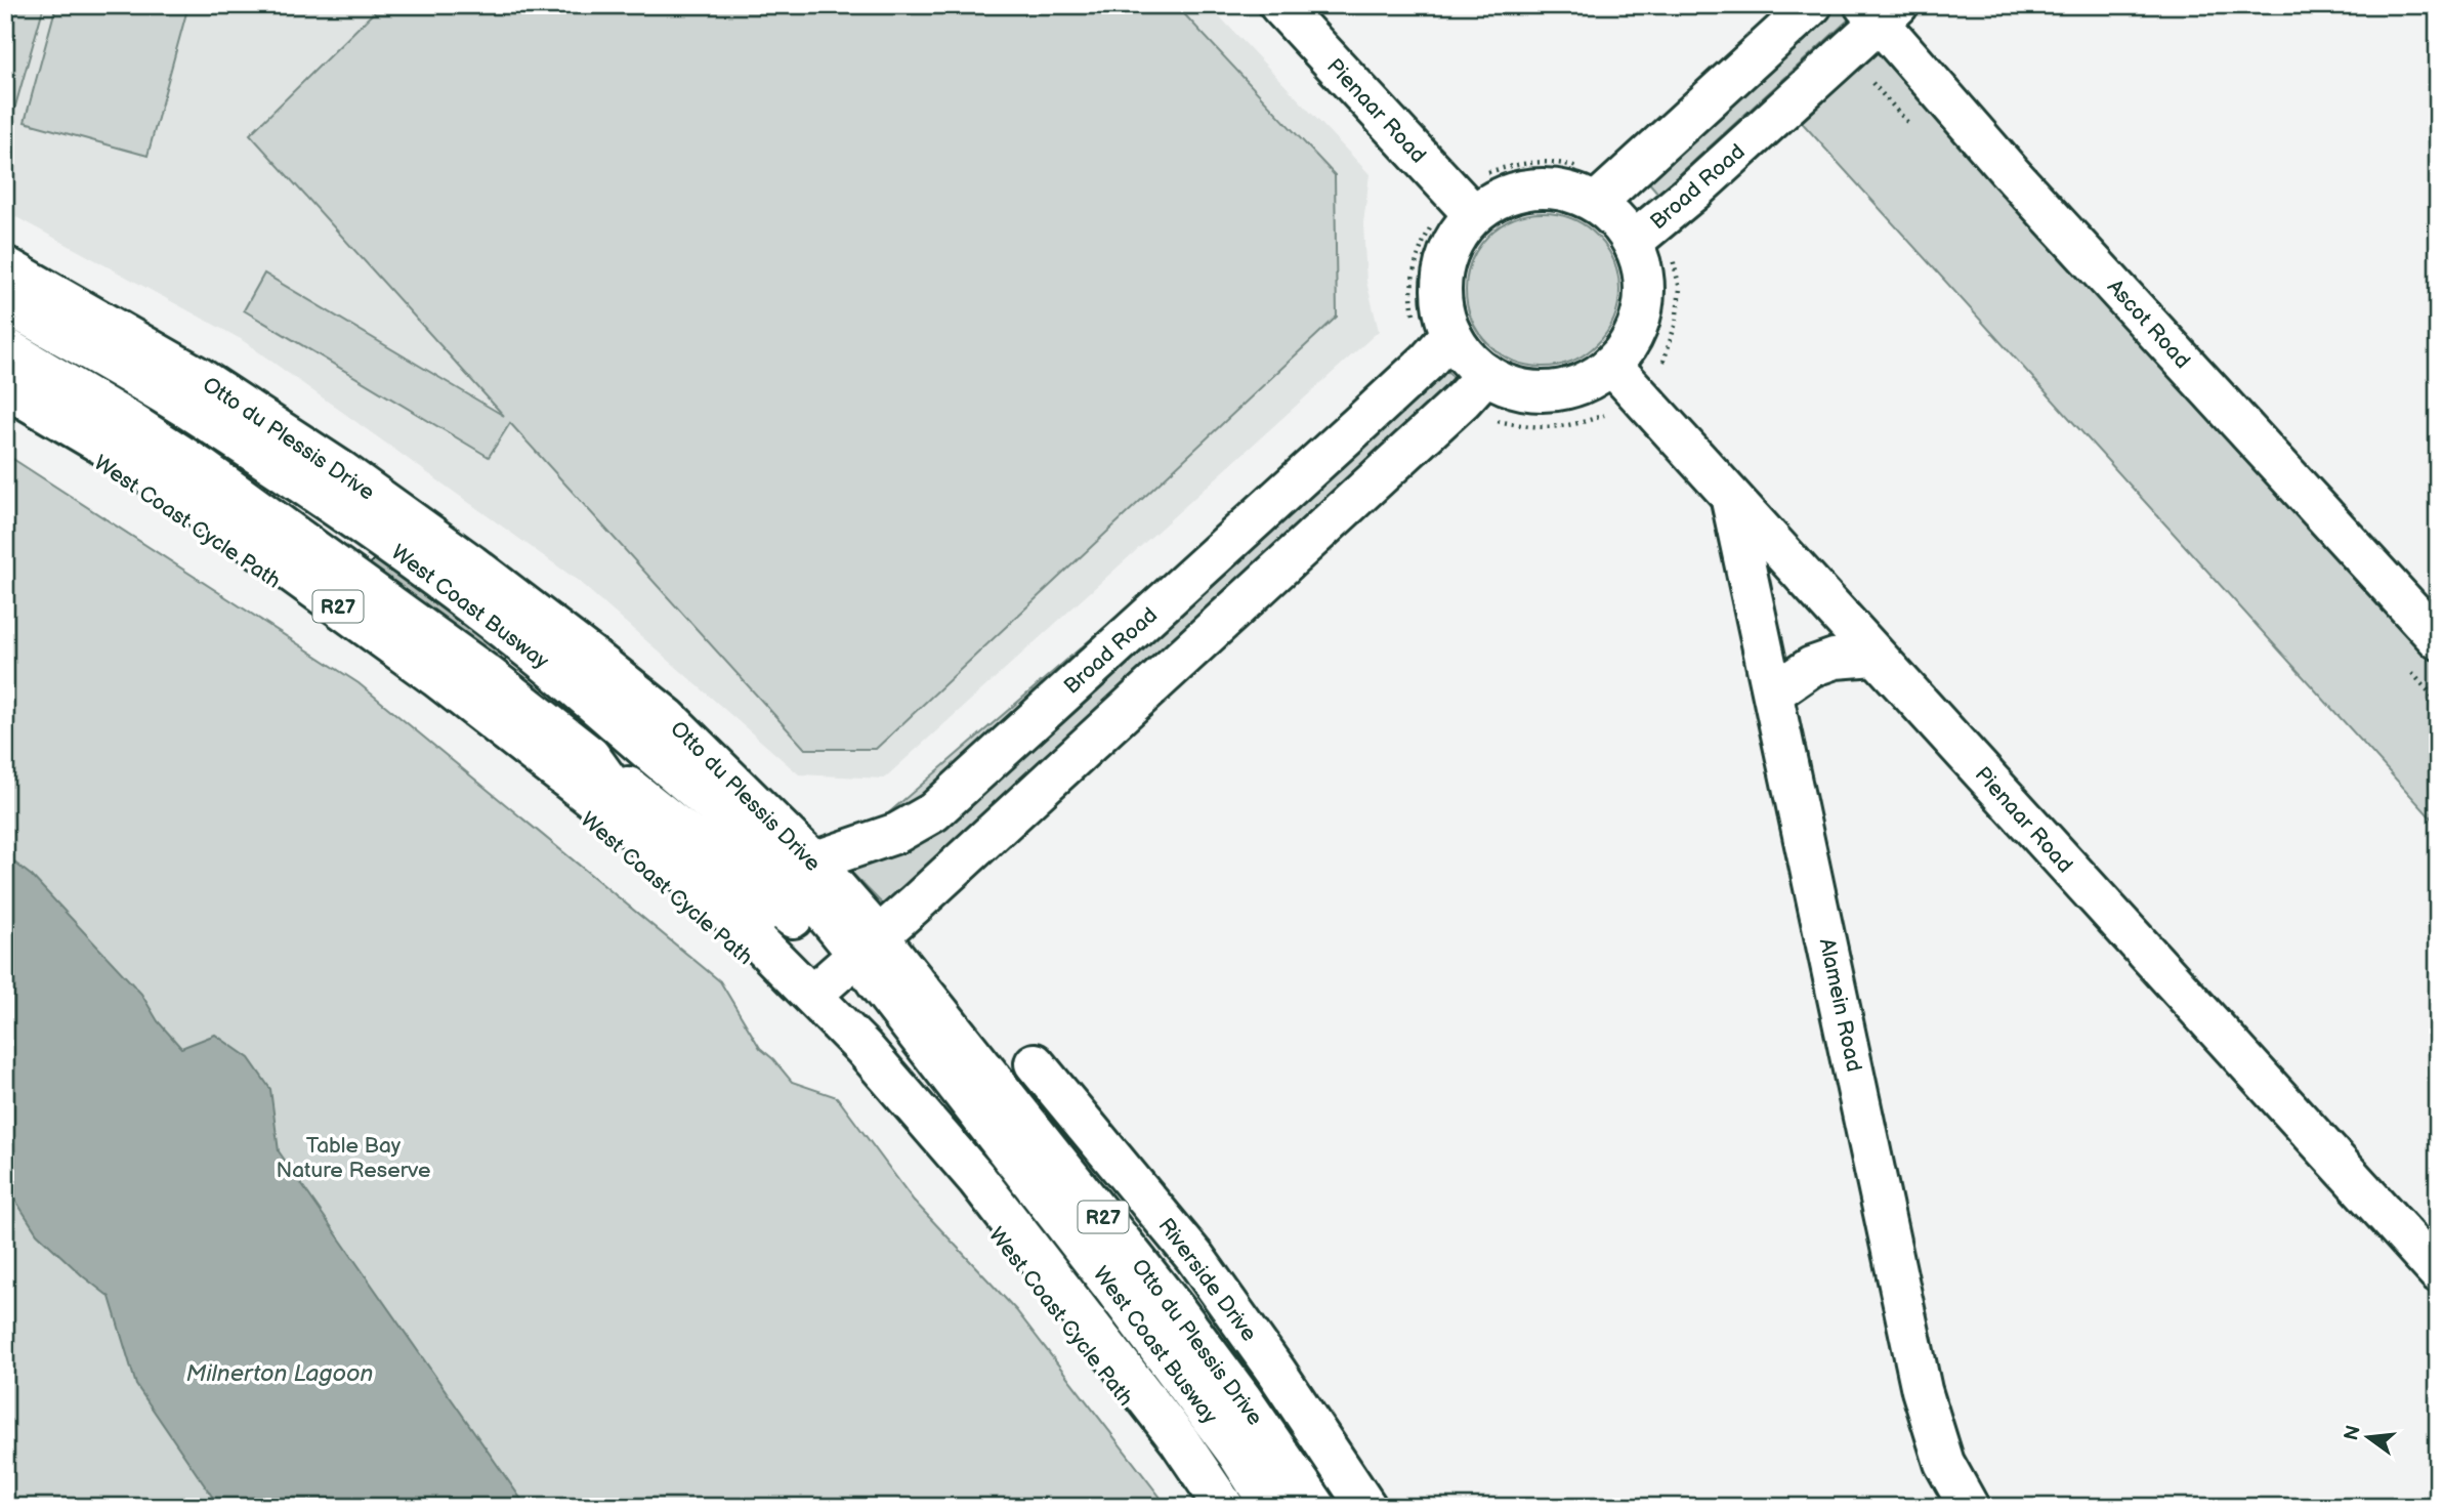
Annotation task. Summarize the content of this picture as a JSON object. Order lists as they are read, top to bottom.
{
  "streets": {
    "street": [
      "Pienaar Road",
      "Broad Road",
      "Ascot Road",
      "Otto du Plessis Drive",
      "R27",
      "West Coast Busway",
      "Alamein Road",
      "Riverside Drive"
    ]
  },
  "crossings": [
    ["Pienaar Road", "Broad Road"],
    ["Pienaar Road", "Alamein Road"],
    ["Broad Road", "Ascot Road"],
    ["Broad Road", "Otto du Plessis Drive"],
    ["Broad Road", "R27"],
    ["Broad Road", "West Coast Busway"],
    ["Otto du Plessis Drive", "West Coast Busway"],
    ["R27", "West Coast Busway"]
  ],
  "water": ["Milnerton Lagoon"],
  "parks": ["Table Bay Nature Reserve"],
  "north": "left"
}
